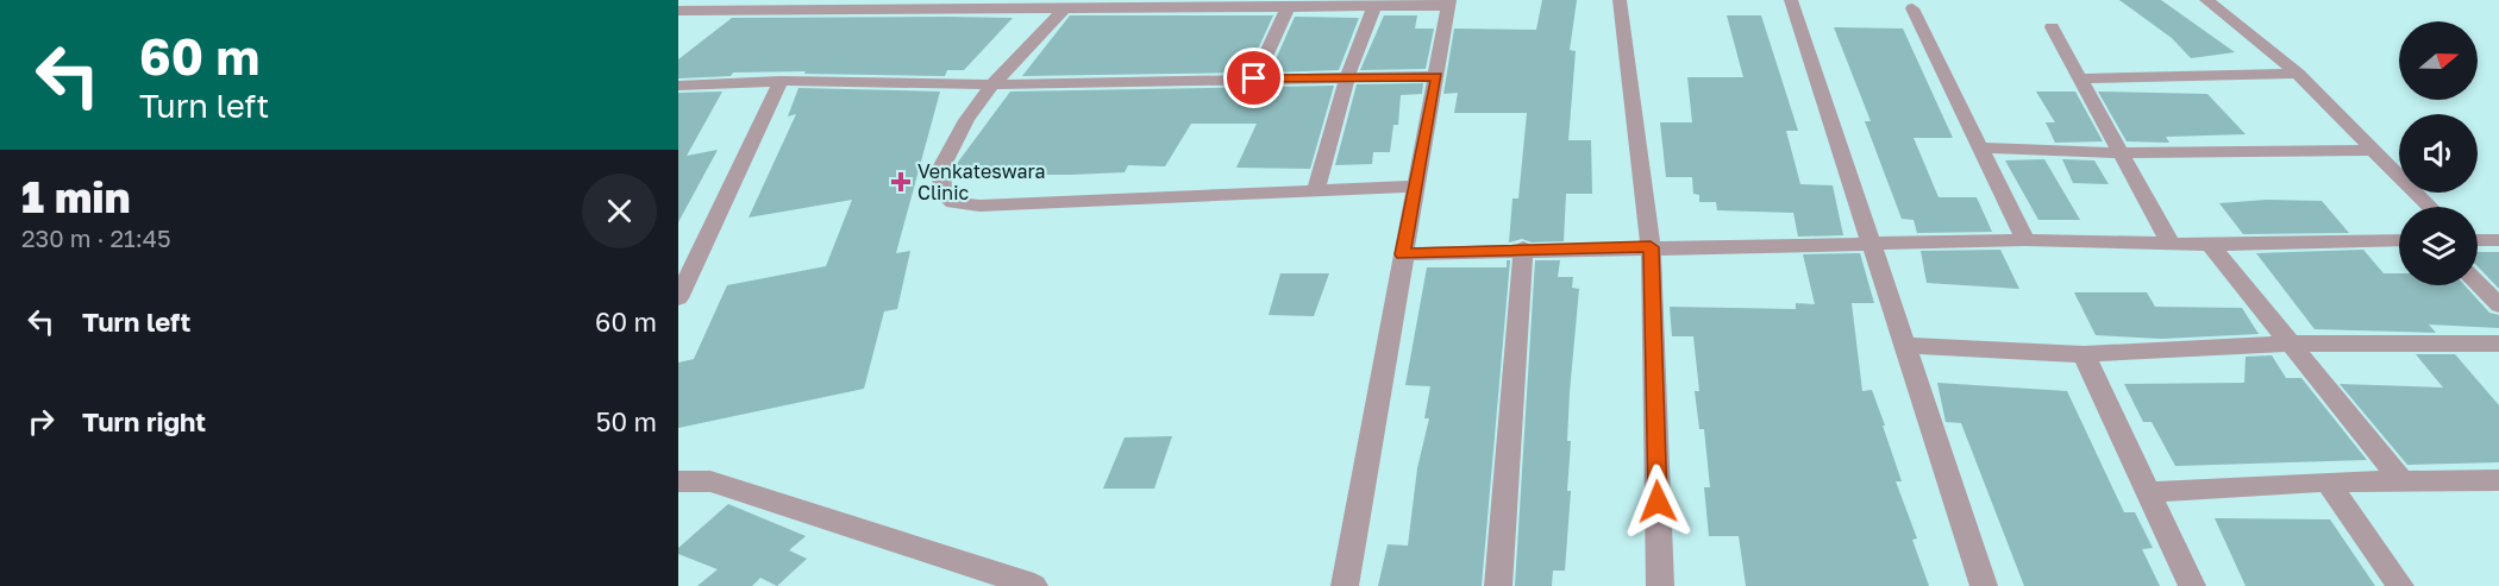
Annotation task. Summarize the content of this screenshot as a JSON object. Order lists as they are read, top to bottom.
{
  "places": {
    "health": ["Venkateswara Clinic"]
  },
  "north": "right",
  "page": {
    "turn": ["60 m", "Turn left"],
    "heading": ["1 min", "230 m · 21:45"],
    "list": [
      {
        "name": "Turn left",
        "value": "60 m"
      },
      {
        "name": "Turn right",
        "value": "50 m"
      }
    ]
  }
}
